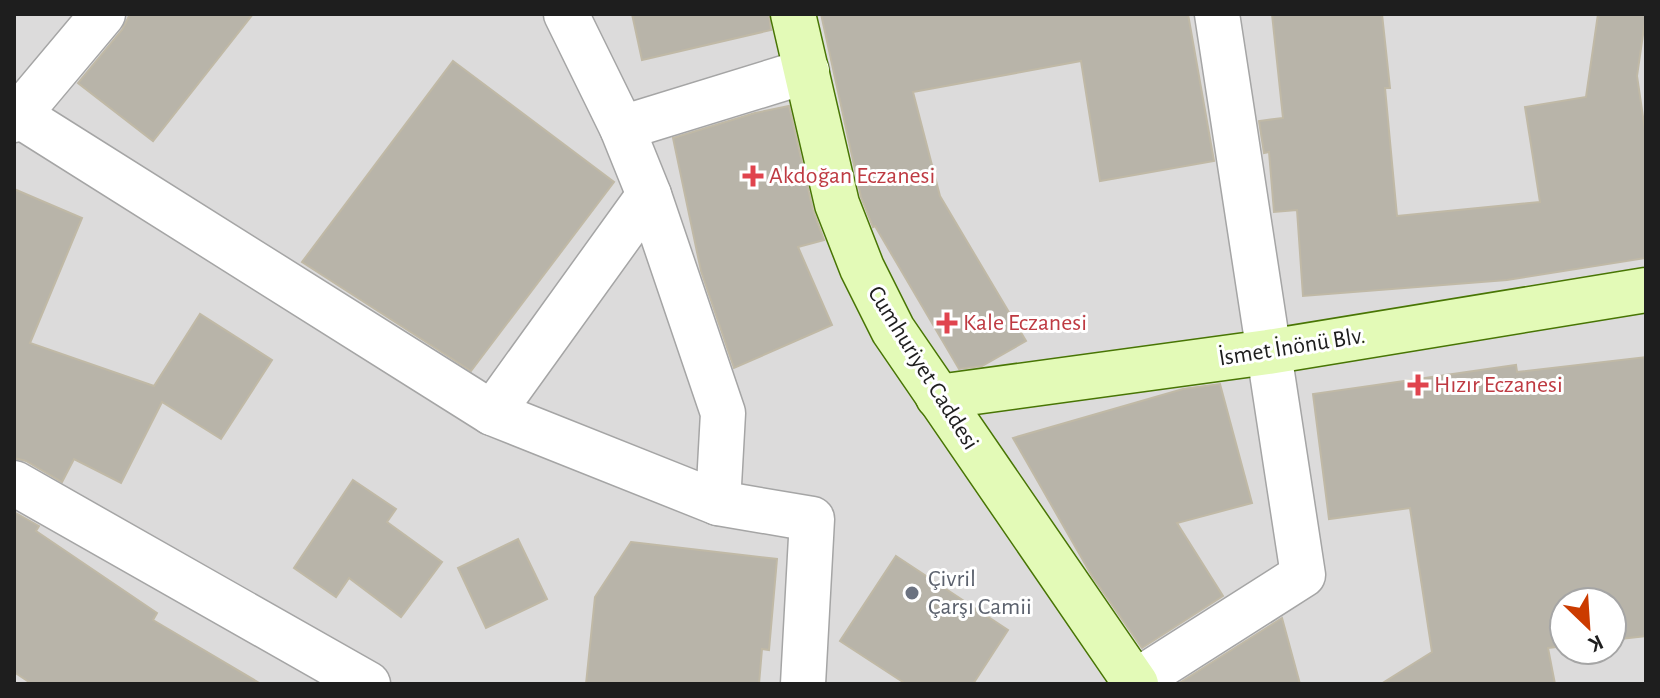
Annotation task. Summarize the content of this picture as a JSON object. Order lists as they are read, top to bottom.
{
  "streets": {
    "main road": ["İsmet İnönü Blv.", "Cumhuriyet Caddesi"]
  },
  "crossings": [
    ["İsmet İnönü Blv.", "Cumhuriyet Caddesi"]
  ],
  "places": {
    "health": ["Akdoğan Eczanesi", "Kale Eczanesi", "Hızır Eczanesi"],
    "other": ["Çivril Çarşı Camii"]
  },
  "north": "bottom right"
}
